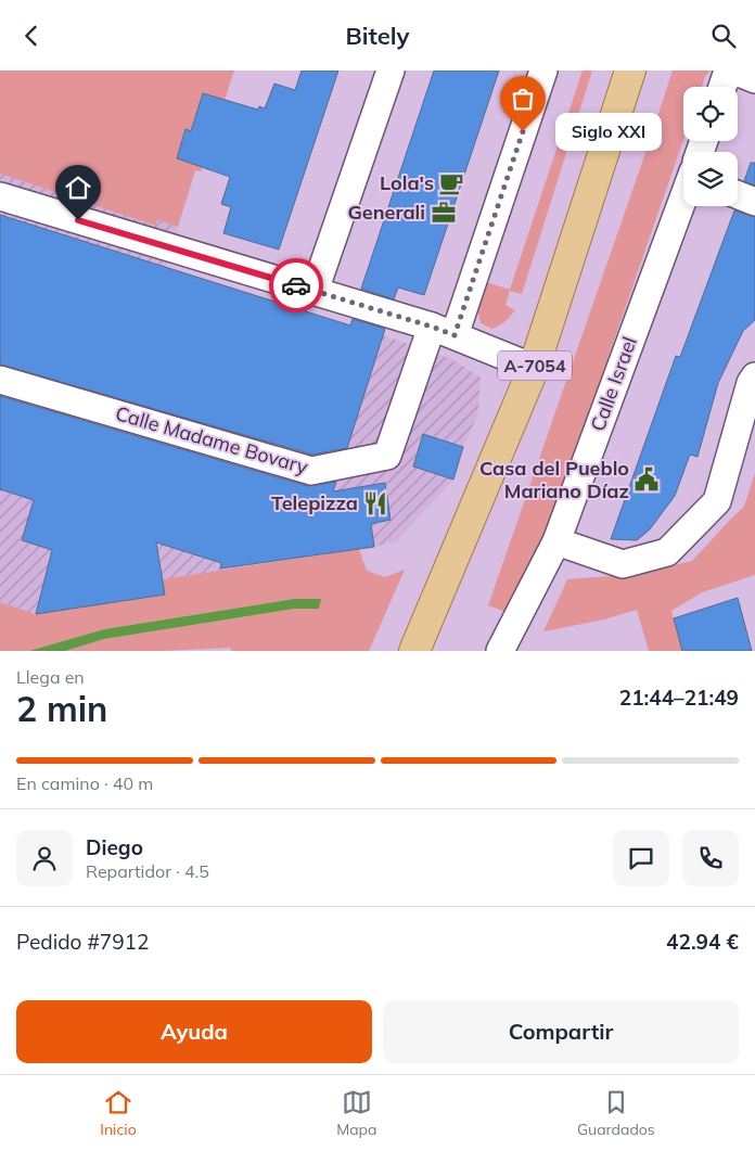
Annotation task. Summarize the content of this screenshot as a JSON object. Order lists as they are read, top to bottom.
{
  "streets": {
    "main road": ["A-7054"],
    "street": ["Calle Israel", "Calle Madame Bovary"]
  },
  "places": {
    "other": ["Siglo XXI"],
    "cafe": ["Lola's"],
    "office": ["Generali"],
    "public building": ["Casa del Pueblo Mariano Díaz"],
    "restaurant": ["Telepizza"]
  },
  "page": {
    "header": "Bitely",
    "bubble": "Siglo XXI",
    "heading": ["2 min", "Llega en", "21:44–21:49"],
    "panel": [
      "Diego",
      "Repartidor · 4.5",
      "Pedido #7912",
      "42.94 €"
    ],
    "bar": "En camino · 40 m",
    "buttons": ["Ayuda", "Compartir"],
    "tabs": ["Inicio", "Mapa", "Guardados"]
  }
}
